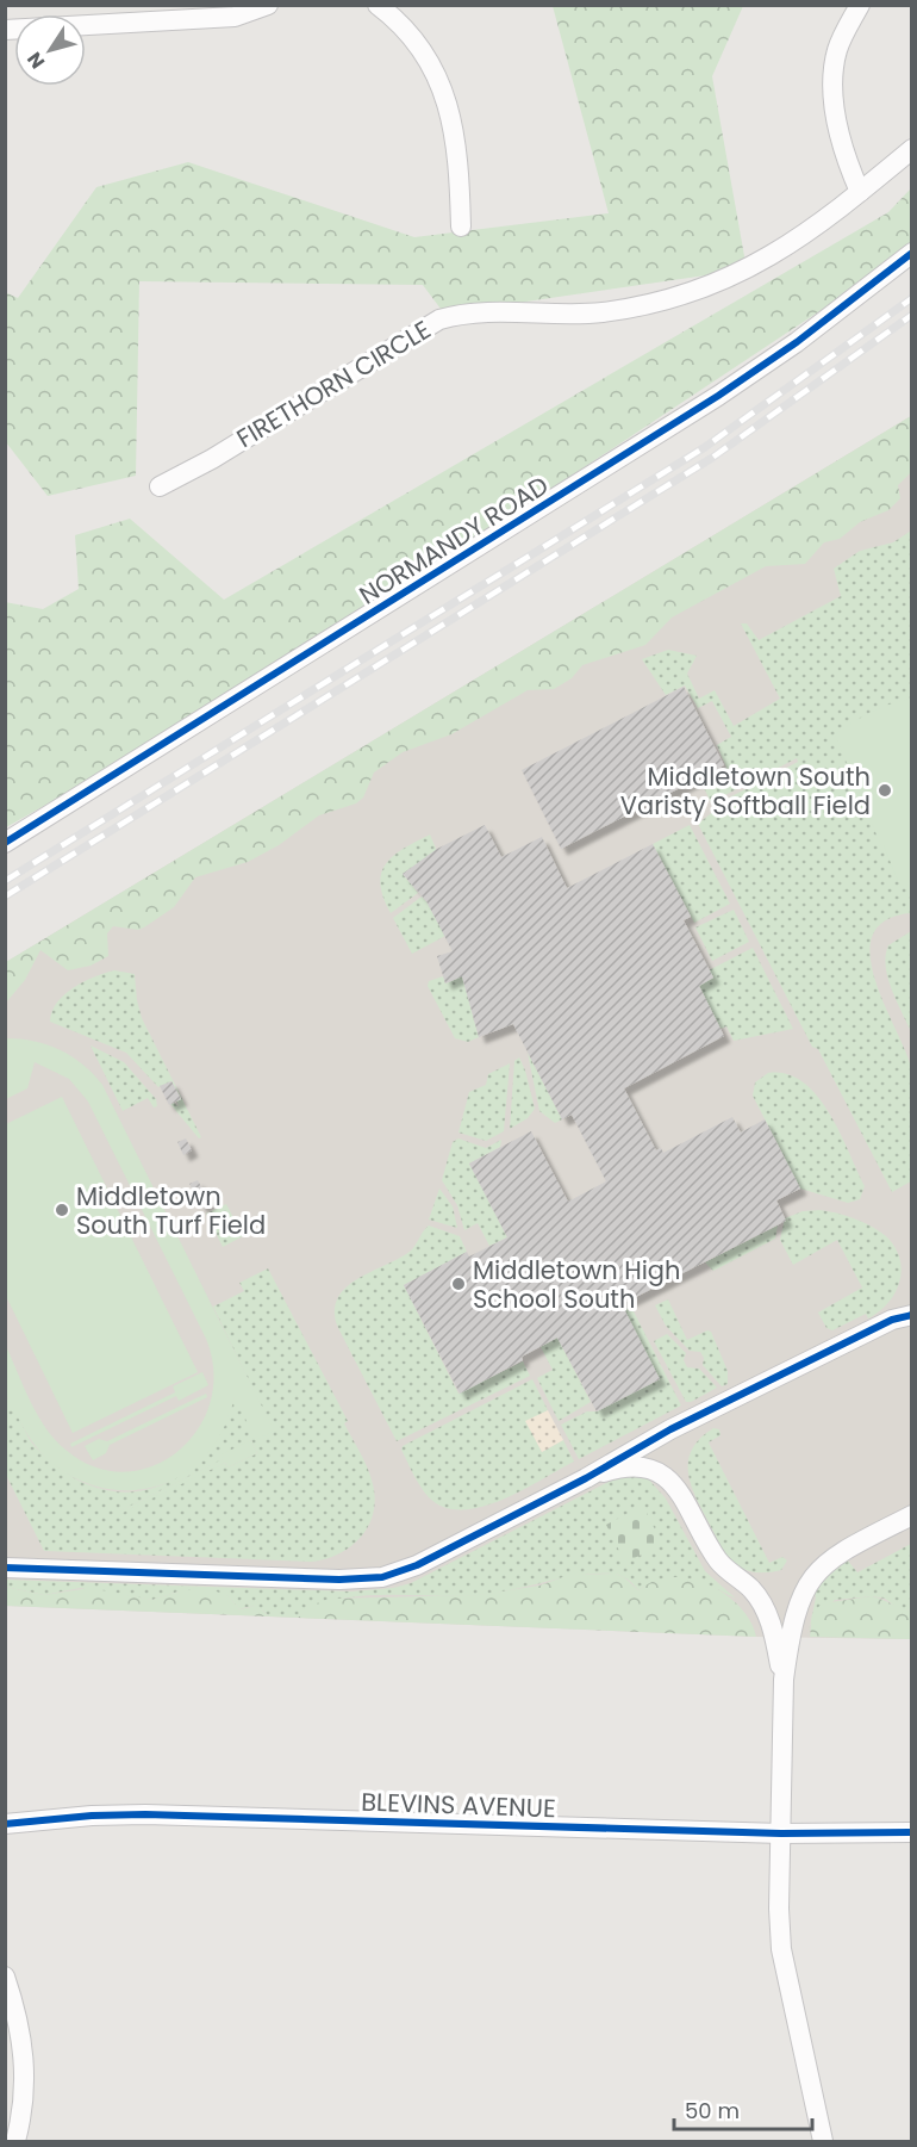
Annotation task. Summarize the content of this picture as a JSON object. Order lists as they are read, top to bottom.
{
  "streets": {
    "street": ["FIRETHORN CIRCLE", "NORMANDY ROAD", "BLEVINS AVENUE"]
  },
  "places": ["Middletown South Varisty Softball Field", "Middletown South Turf Field", "Middletown High School South"],
  "scale_bar": "50 m",
  "north": "bottom left"
}
